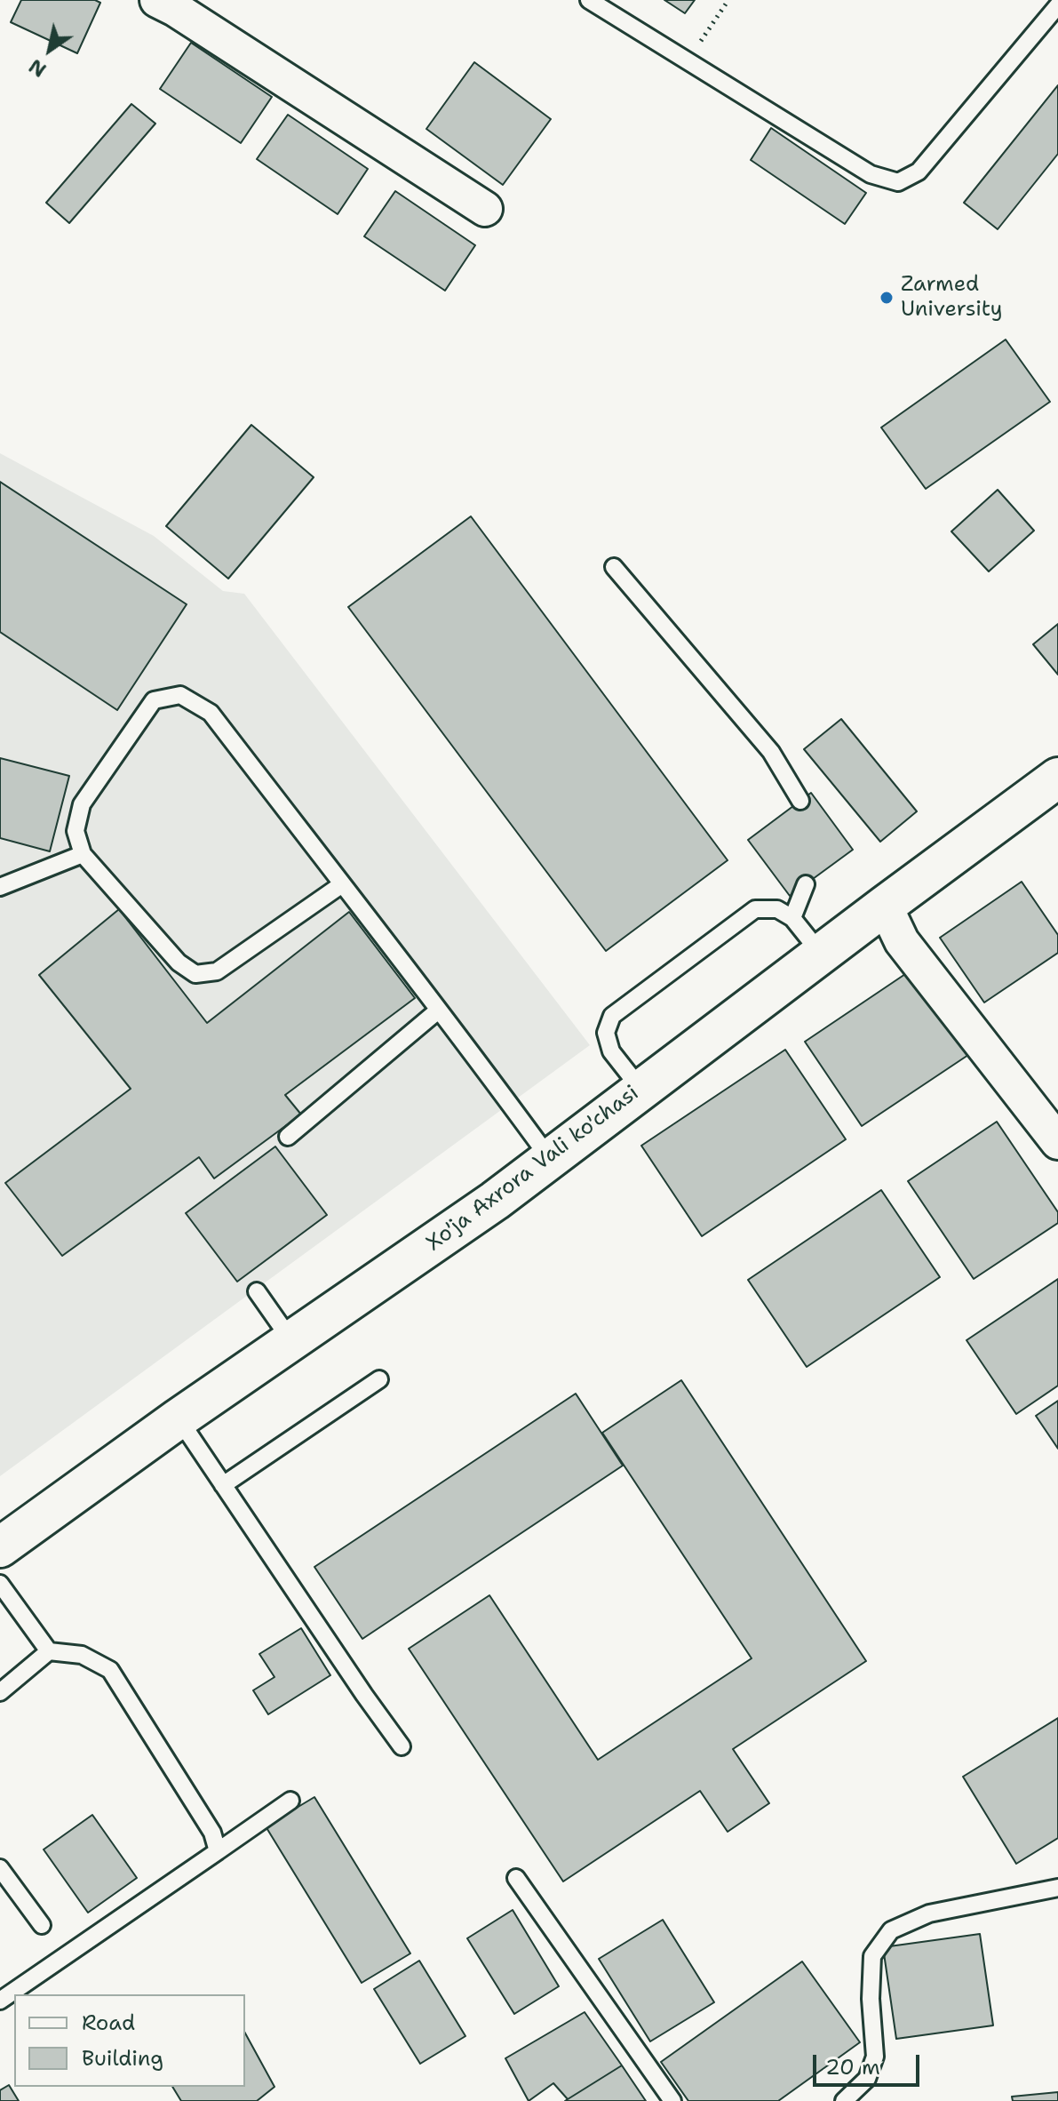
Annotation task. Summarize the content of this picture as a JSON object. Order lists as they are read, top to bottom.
{
  "streets": {
    "main road": ["Xo'ja Axrora Vali ko'chasi"]
  },
  "places": ["Zarmed University"],
  "legend": ["Road", "Building"],
  "scale_bar": "20 m",
  "north": "bottom left"
}
